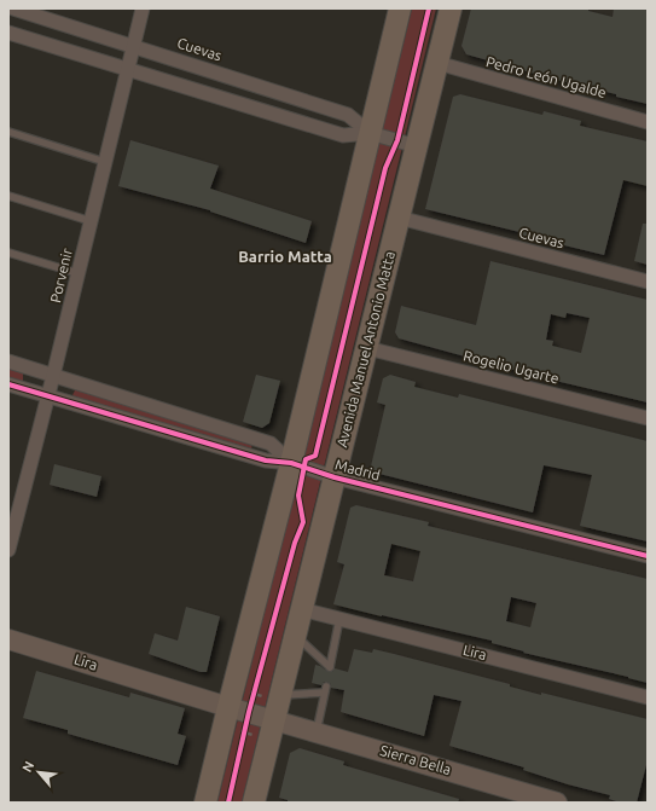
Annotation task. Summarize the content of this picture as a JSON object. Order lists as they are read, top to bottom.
{
  "streets": {
    "main road": ["Avenida Manuel Antonio Matta", "Lira", "Sierra Bella"],
    "street": [
      "Cuevas",
      "Pedro León Ugalde",
      "Porvenir",
      "Rogelio Ugarte",
      "Madrid"
    ]
  },
  "crossings": [
    ["Cuevas", "Porvenir"],
    ["Cuevas", "Avenida Manuel Antonio Matta"],
    ["Pedro León Ugalde", "Avenida Manuel Antonio Matta"],
    ["Porvenir", "Madrid"],
    ["Avenida Manuel Antonio Matta", "Rogelio Ugarte"],
    ["Avenida Manuel Antonio Matta", "Madrid"],
    ["Avenida Manuel Antonio Matta", "Lira"],
    ["Avenida Manuel Antonio Matta", "Sierra Bella"],
    ["Lira", "Sierra Bella"]
  ],
  "districts": ["Barrio Matta"],
  "north": "top left"
}
